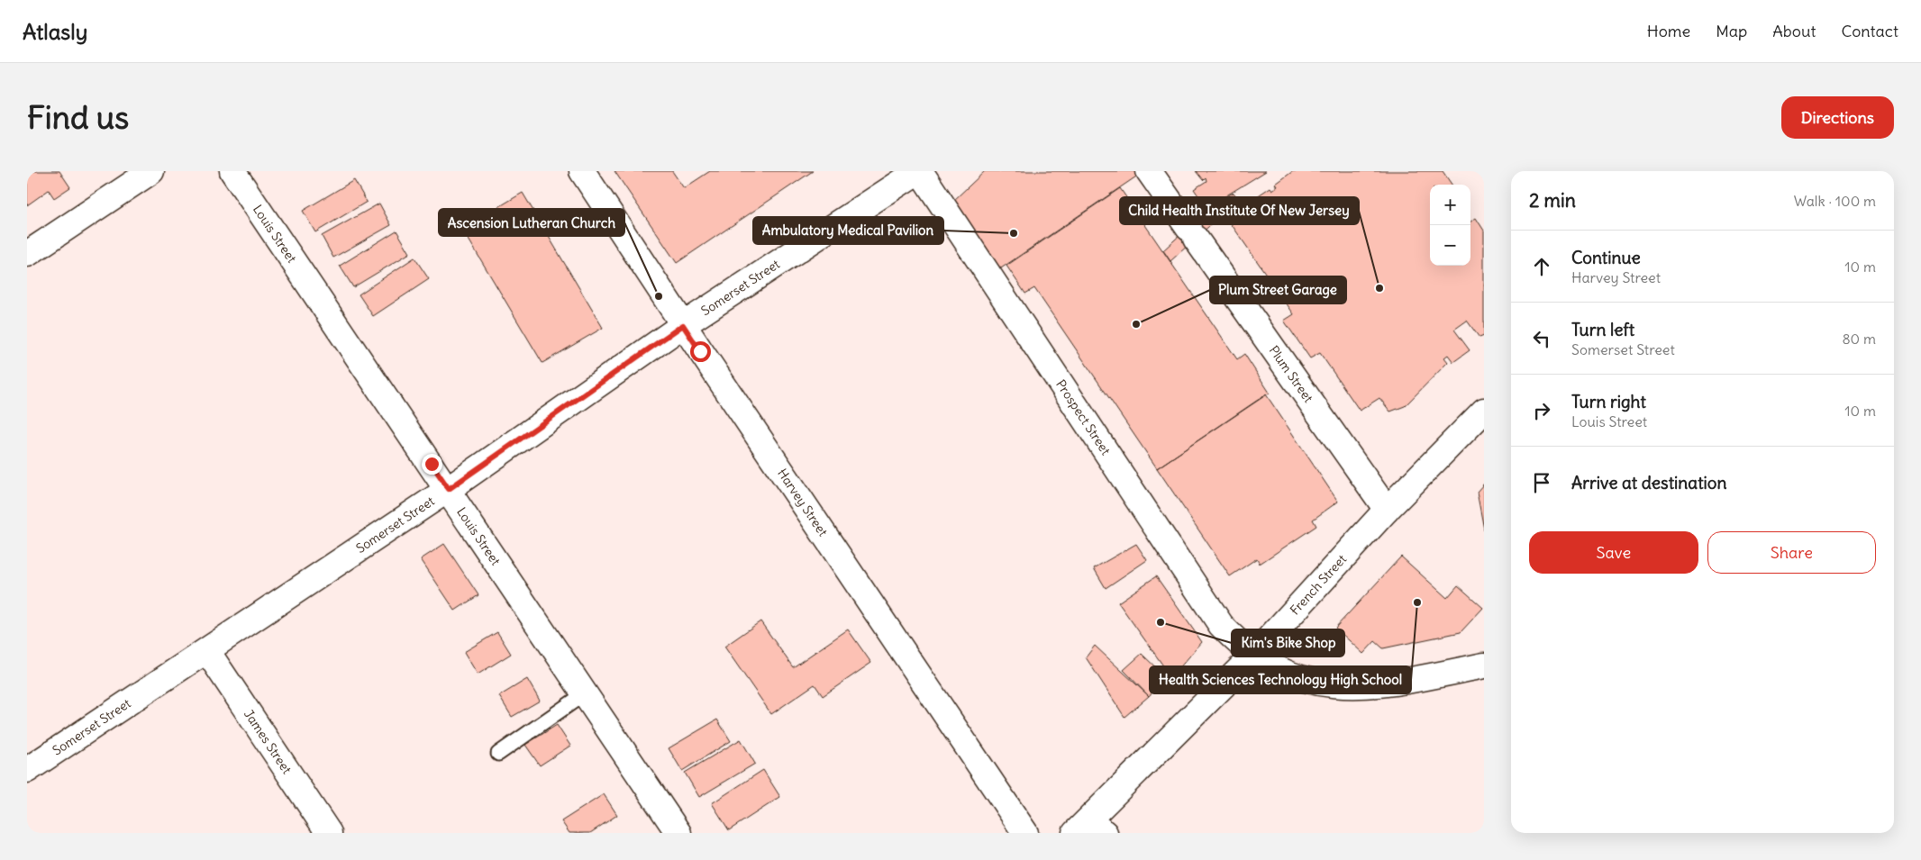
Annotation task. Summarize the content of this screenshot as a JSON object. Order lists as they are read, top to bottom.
{
  "streets": {
    "street": [
      "Louis Street",
      "Somerset Street",
      "Plum Street",
      "Prospect Street",
      "Harvey Street",
      "French Street",
      "James Street"
    ]
  },
  "crossings": [
    ["Louis Street", "Somerset Street"],
    ["Somerset Street", "Prospect Street"],
    ["Somerset Street", "Harvey Street"],
    ["Somerset Street", "James Street"],
    ["Plum Street", "French Street"],
    ["Prospect Street", "French Street"]
  ],
  "places": [
    "Ambulatory Medical Pavilion",
    "Child Health Institute Of New Jersey",
    "Ascension Lutheran Church",
    "Plum Street Garage",
    "Health Sciences Technology High School",
    "Kim's Bike Shop"
  ],
  "page": {
    "header": "Atlasly",
    "nav": [
      "Home",
      "Map",
      "About",
      "Contact"
    ],
    "buttons": [
      "Directions",
      ["Save", "Share"]
    ],
    "title": "Find us",
    "heading": ["2 min", "Walk · 100 m"],
    "map_buttons": ["+", "−"],
    "list": [
      ["Continue", "Harvey Street", "10 m"],
      ["Turn left", "Somerset Street", "80 m"],
      ["Turn right", "Louis Street", "10 m"],
      "Arrive at destination"
    ]
  }
}
